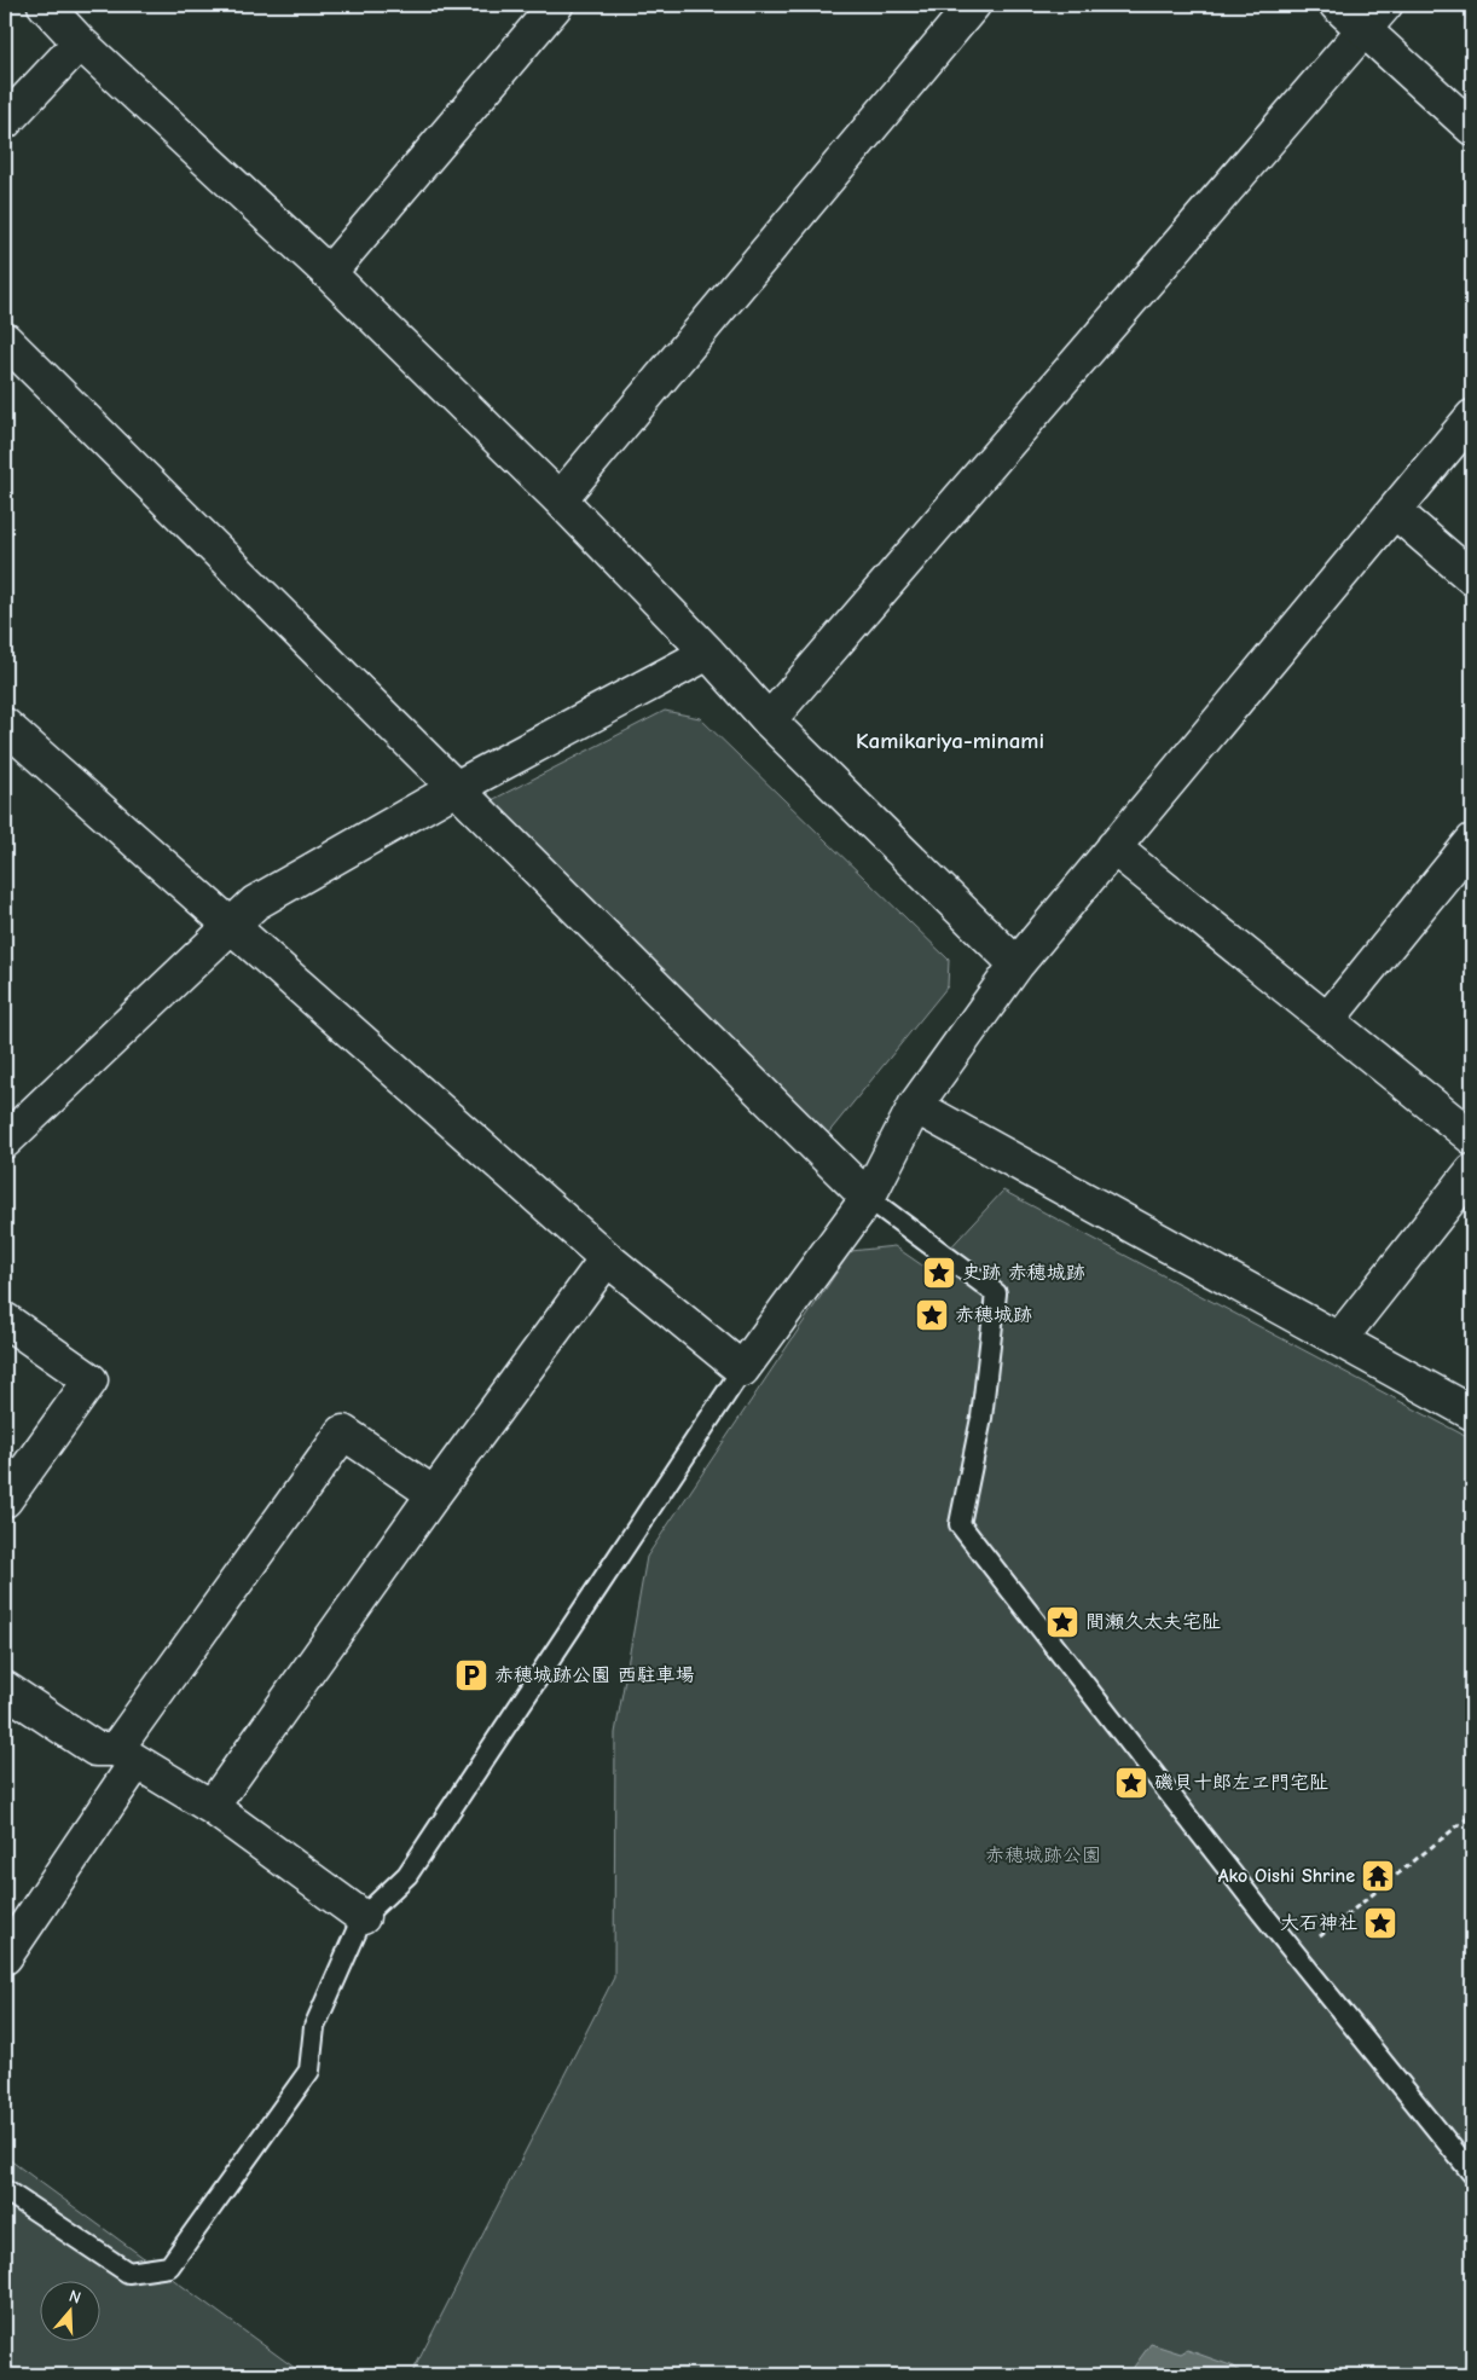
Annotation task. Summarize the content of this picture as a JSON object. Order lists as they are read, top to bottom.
{
  "districts": ["Kamikariya-minami"],
  "parks": ["赤穂城跡公園"],
  "places": {
    "place": [
      "史跡 赤穂城跡",
      "赤穂城跡",
      "間瀬久太夫宅阯",
      "磯貝十郎左ヱ門宅阯",
      "大石神社"
    ],
    "parking": ["赤穂城跡公園 西駐車場"],
    "temple": ["Ako Oishi Shrine"]
  },
  "north": "top"
}
